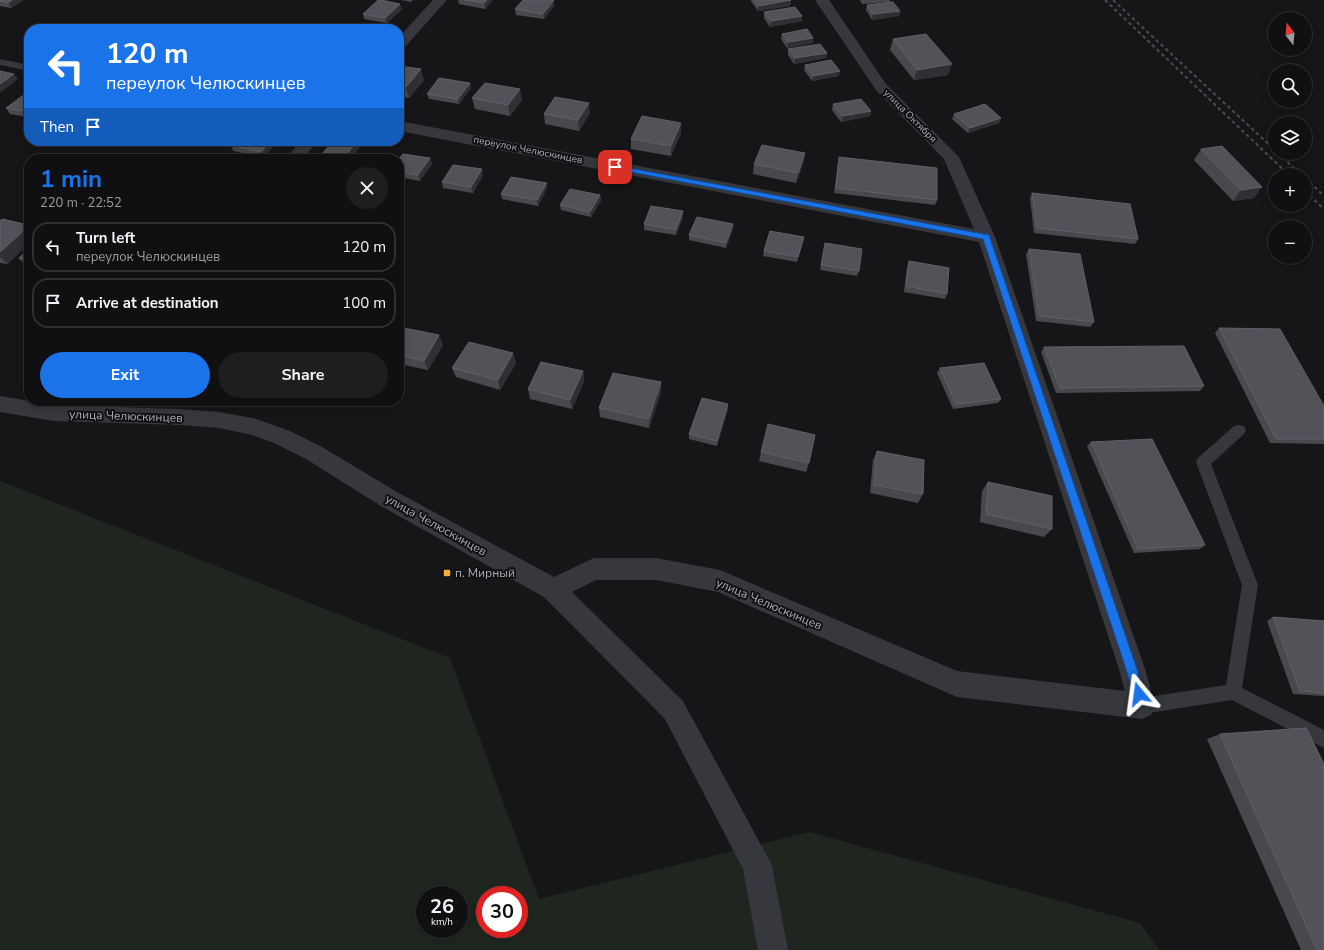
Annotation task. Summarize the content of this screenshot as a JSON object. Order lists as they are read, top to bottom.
{
  "streets": {
    "street": ["улица Октября", "переулок Челюскинцев", "улица Челюскинцев"]
  },
  "crossings": [
    ["улица Октября", "переулок Челюскинцев"],
    ["улица Октября", "улица Челюскинцев"]
  ],
  "places": {
    "transit": ["п. Мирный"]
  },
  "north": "top",
  "page": {
    "map_buttons": ["+", "−"],
    "turn": ["120 m", "переулок Челюскинцев"],
    "then": "Then",
    "heading": ["1 min", "220 m · 22:52"],
    "list": [
      {
        "name": "Turn left",
        "note": "переулок Челюскинцев",
        "value": "120 m"
      },
      {
        "name": "Arrive at destination",
        "value": "100 m"
      }
    ],
    "buttons": ["Exit", "Share"],
    "speed": "26 km/h",
    "limit": "30"
  }
}
